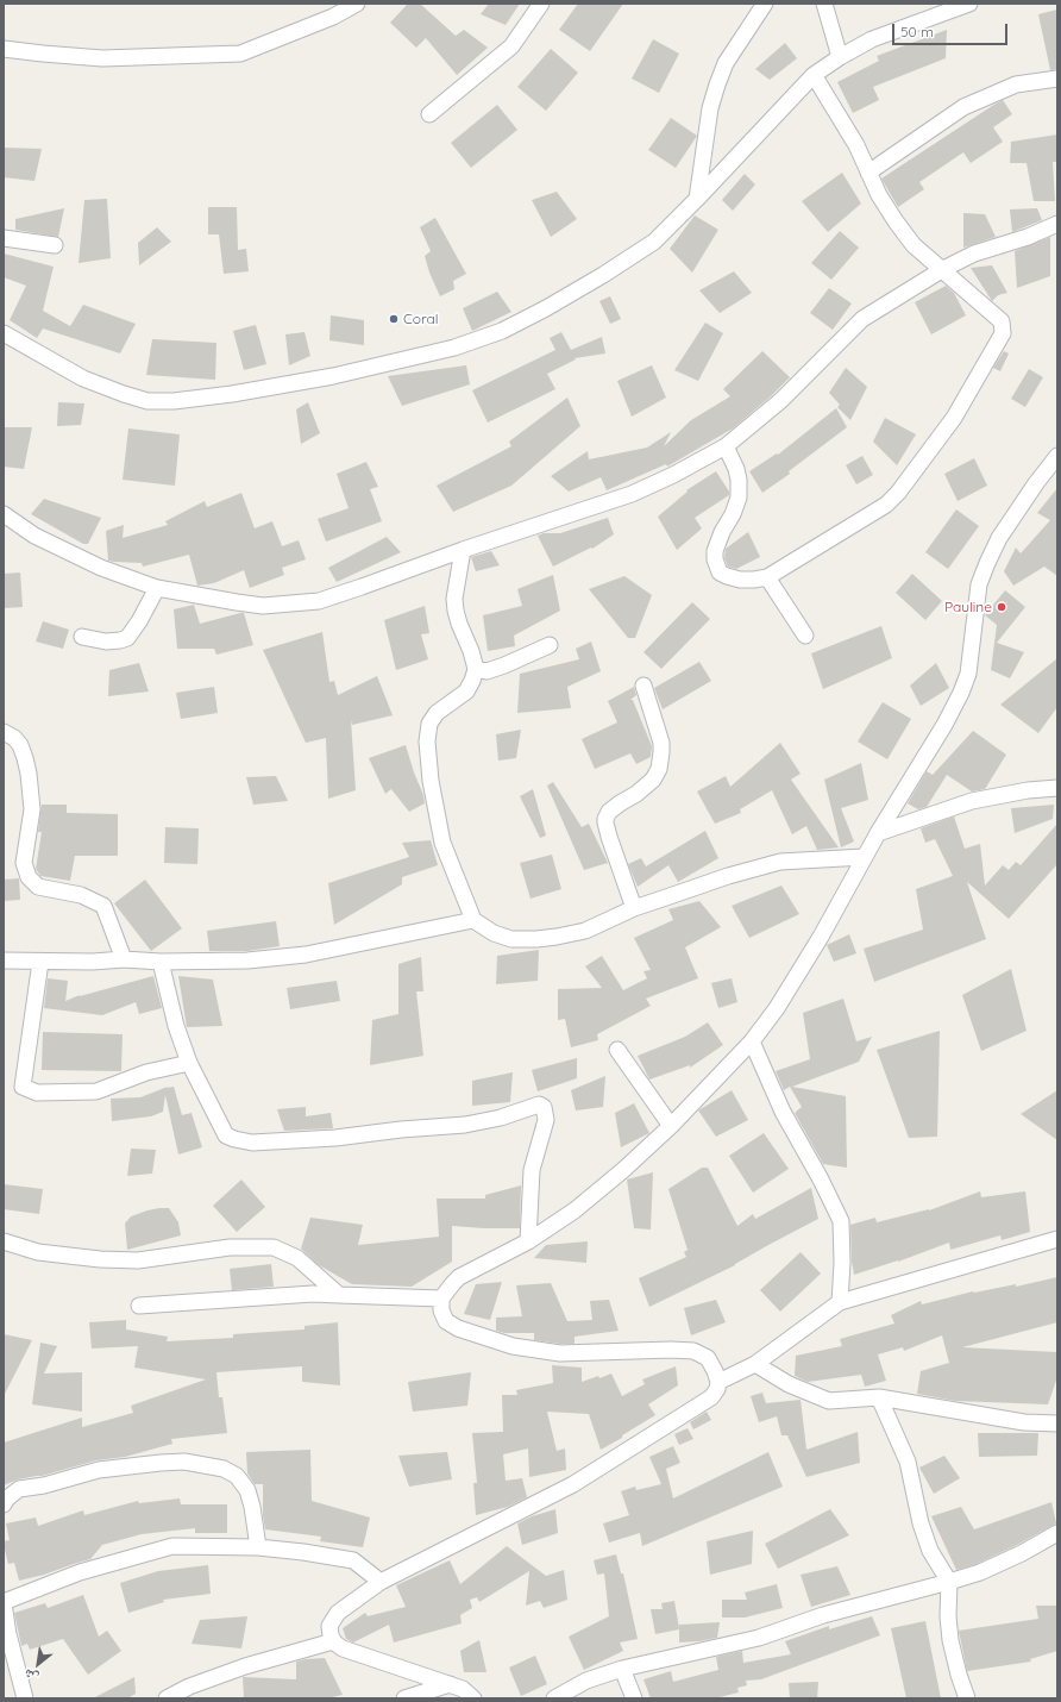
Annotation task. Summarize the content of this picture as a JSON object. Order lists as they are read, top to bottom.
{
  "places": ["Coral", "Pauline"],
  "scale_bar": "50 m",
  "north": "bottom left"
}
